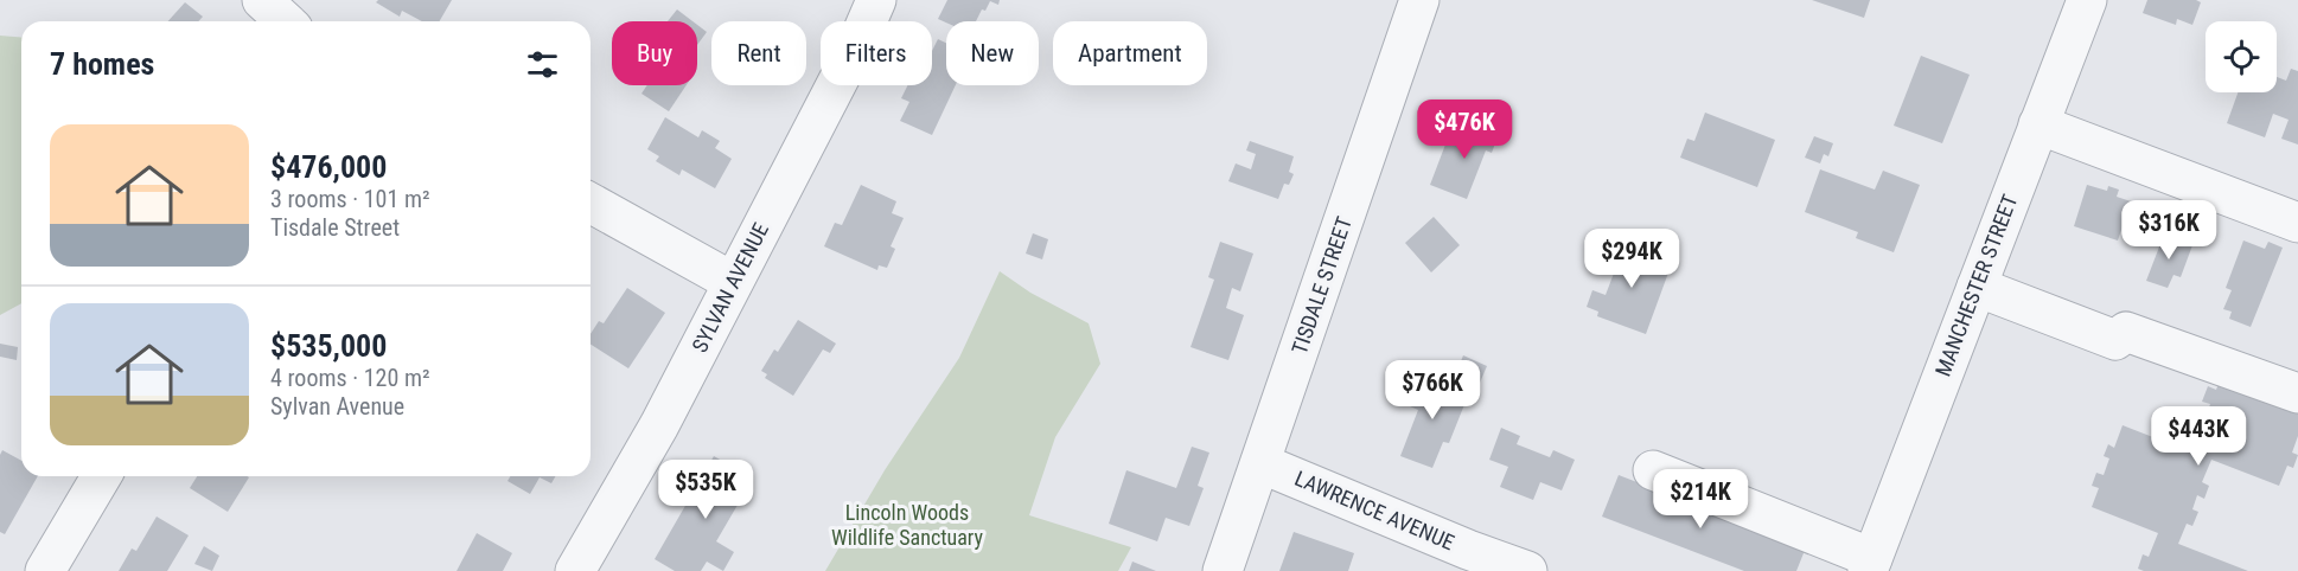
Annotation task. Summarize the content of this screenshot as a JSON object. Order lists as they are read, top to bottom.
{
  "streets": {
    "street": [
      "TISDALE STREET",
      "MANCHESTER STREET",
      "SYLVAN AVENUE",
      "LAWRENCE AVENUE"
    ]
  },
  "crossings": [
    ["TISDALE STREET", "LAWRENCE AVENUE"]
  ],
  "parks": ["Lincoln Woods Wildlife Sanctuary"],
  "page": {
    "chip": [
      "Buy",
      "Rent",
      "Filters",
      "New",
      "Apartment"
    ],
    "heading": "7 homes",
    "price": [
      "$476K",
      "$316K",
      "$294K",
      "$766K",
      "$443K",
      "$535K",
      "$214K"
    ],
    "list": [
      {
        "name": "$476,000",
        "note": "3 rooms · 101 m² · Tisdale Street"
      },
      {
        "name": "$535,000",
        "note": "4 rooms · 120 m² · Sylvan Avenue"
      }
    ]
  }
}
